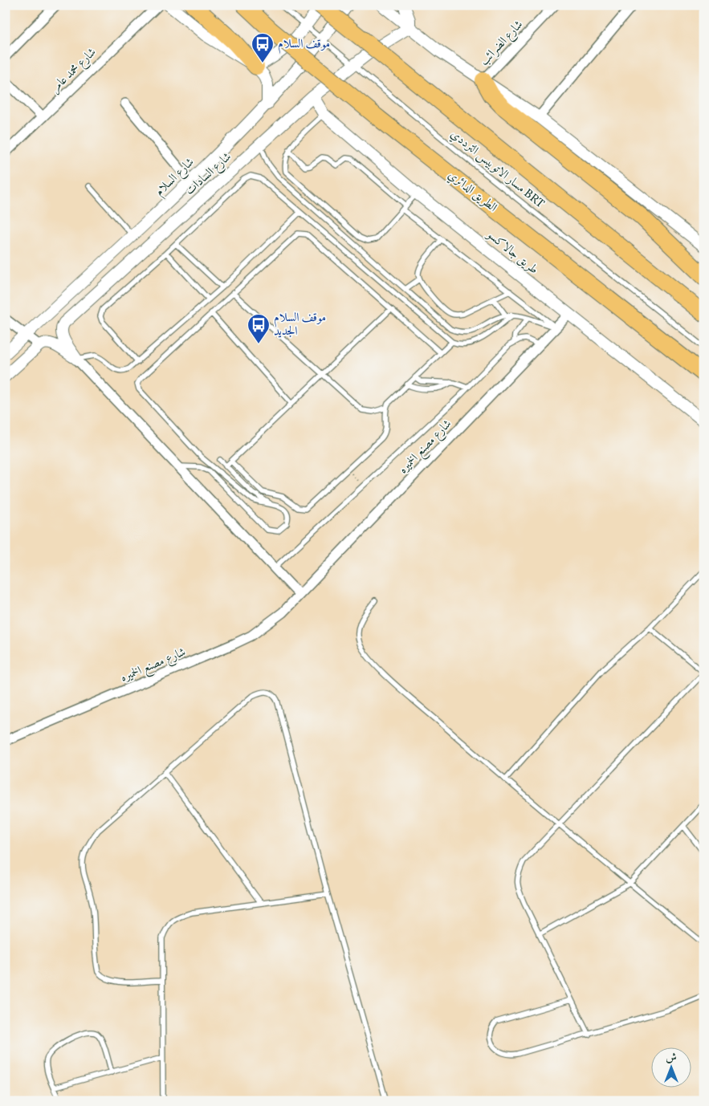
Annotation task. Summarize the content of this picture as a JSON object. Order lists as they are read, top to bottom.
{
  "streets": {
    "highway": ["الطريق الدائري"],
    "street": [
      "شارع الضرائب",
      "شارع محمد عامر",
      "شارع السادات",
      "شارع السلام",
      "طريق جالاكسو",
      "شارع مصنع الخميره"
    ],
    "lane": ["مسار الاتوبيس الترددي BRT"]
  },
  "crossings": [
    ["شارع السادات", "طريق جالاكسو"],
    ["طريق جالاكسو", "شارع مصنع الخميره"]
  ],
  "places": {
    "bus stop": ["موقف السلام", "موقف السلام الجديد"]
  },
  "north": "top"
}
